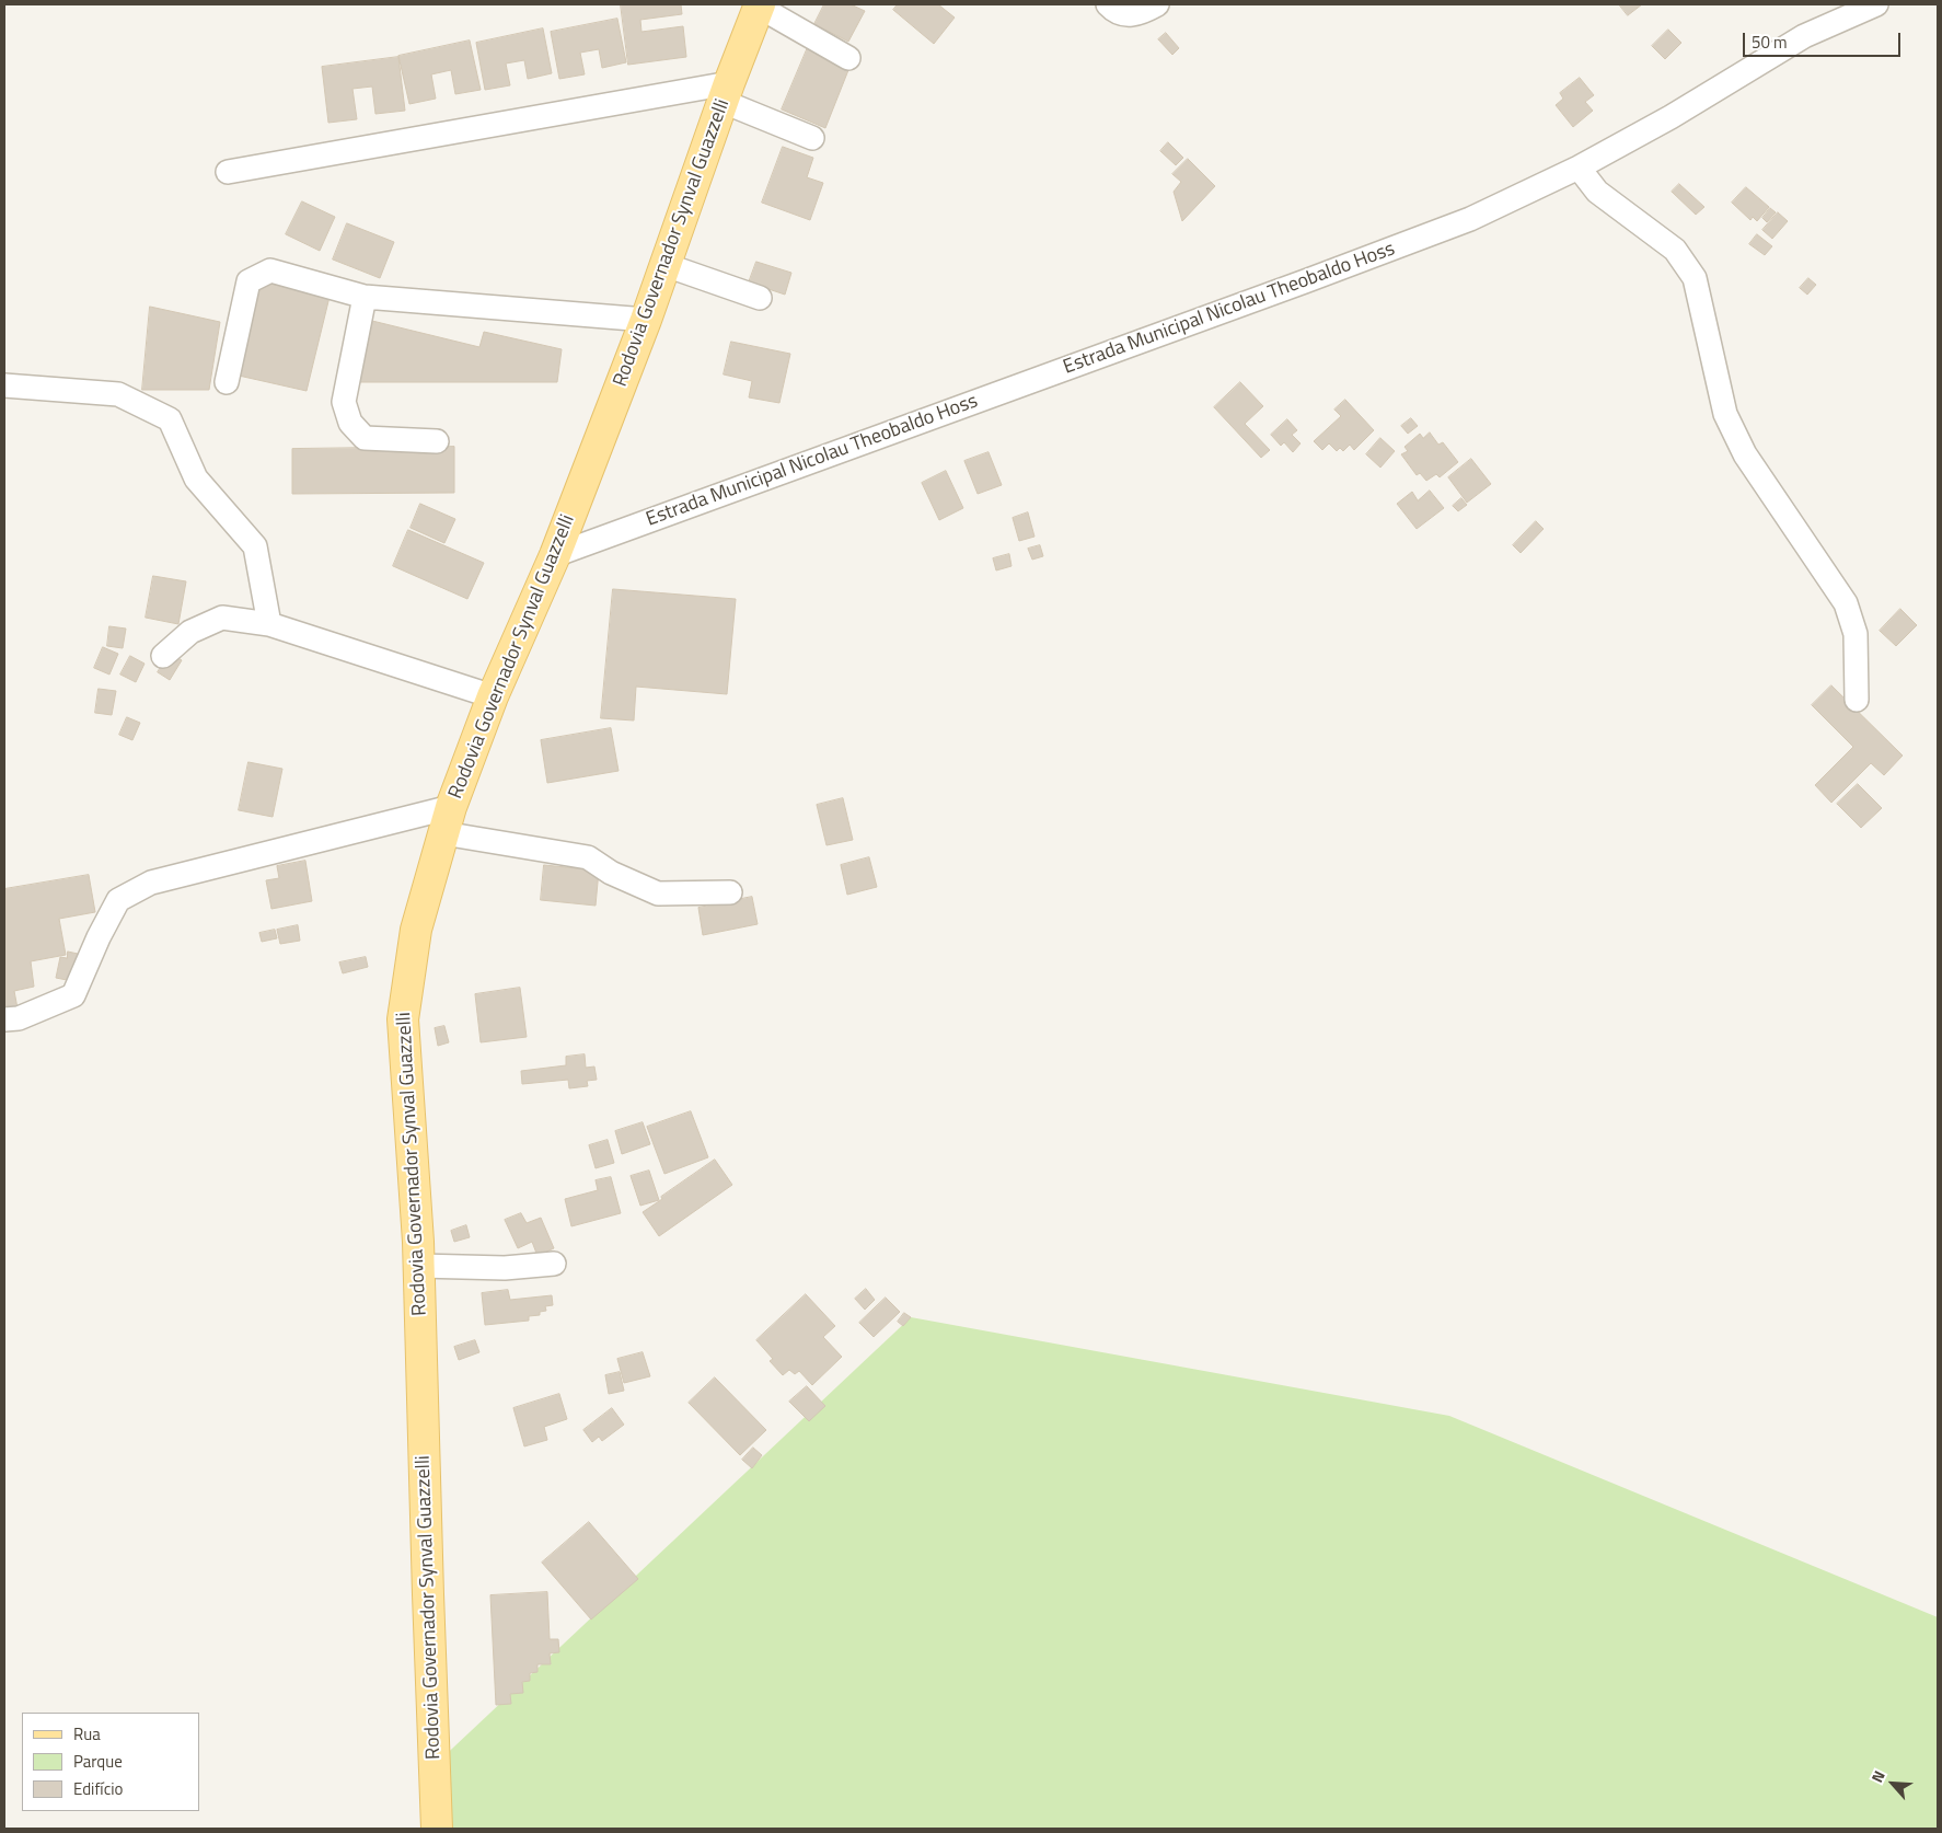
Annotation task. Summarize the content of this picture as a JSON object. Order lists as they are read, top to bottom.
{
  "streets": {
    "main road": ["Rodovia Governador Synval Guazzelli"],
    "street": ["Estrada Municipal Nicolau Theobaldo Hoss"]
  },
  "crossings": [
    ["Rodovia Governador Synval Guazzelli", "Estrada Municipal Nicolau Theobaldo Hoss"]
  ],
  "legend": ["Rua", "Parque", "Edifício"],
  "scale_bar": "50 m",
  "north": "top left"
}
